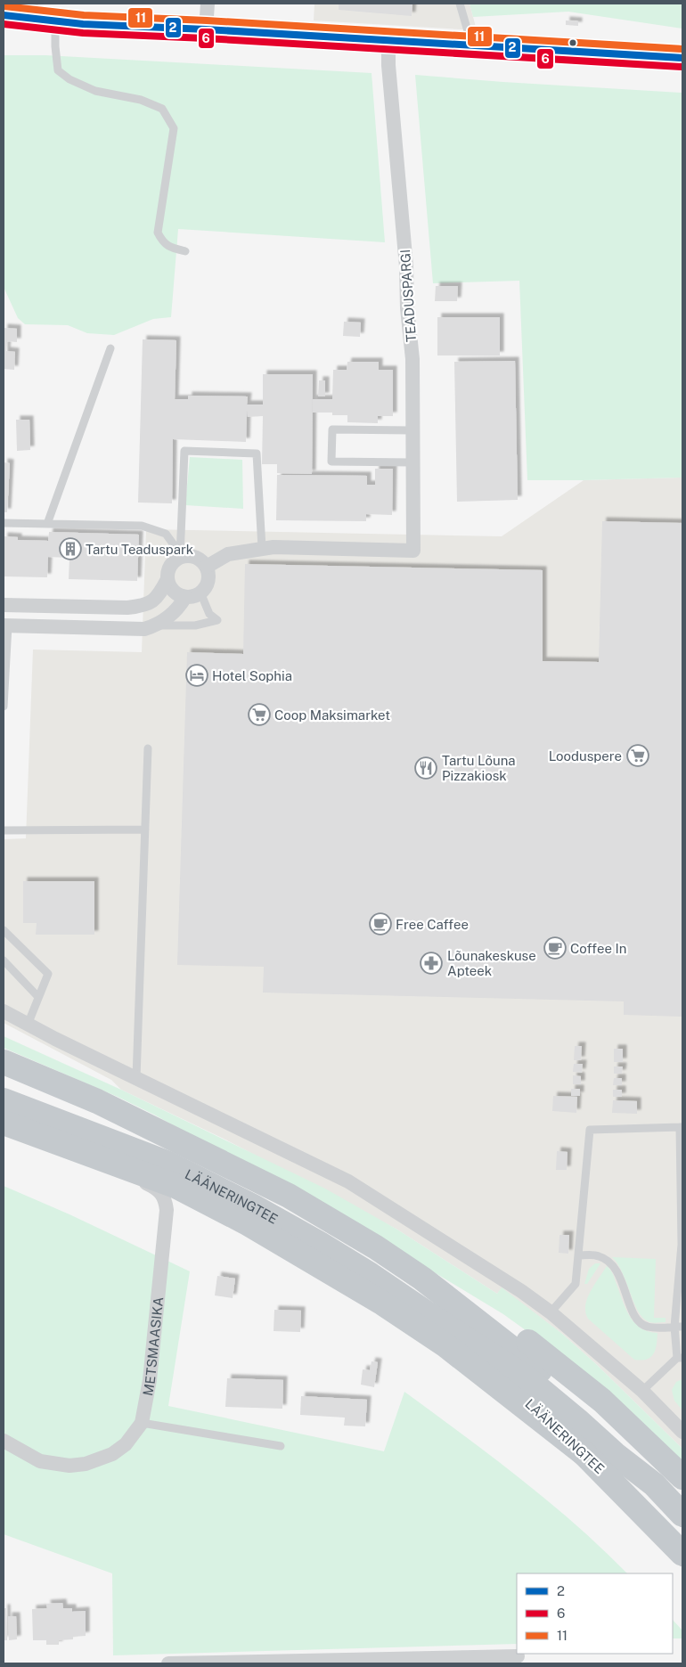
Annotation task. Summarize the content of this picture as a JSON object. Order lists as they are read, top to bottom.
{
  "streets": {
    "highway": ["LÄÄNERINGTEE"],
    "street": ["TEADUSPARGI", "METSMAASIKA"]
  },
  "crossings": [
    ["LÄÄNERINGTEE", "METSMAASIKA"]
  ],
  "places": {
    "building": ["Tartu Teaduspark"],
    "hotel": ["Hotel Sophia"],
    "supermarket": ["Coop Maksimarket", "Looduspere"],
    "restaurant": ["Tartu Lõuna Pizzakiosk"],
    "cafe": ["Free Caffee", "Coffee In"],
    "pharmacy": ["Lõunakeskuse Apteek"]
  },
  "lines": ["transit line 11", "transit line 2", "transit line 6"],
  "legend": ["2", "6", "11"]
}
